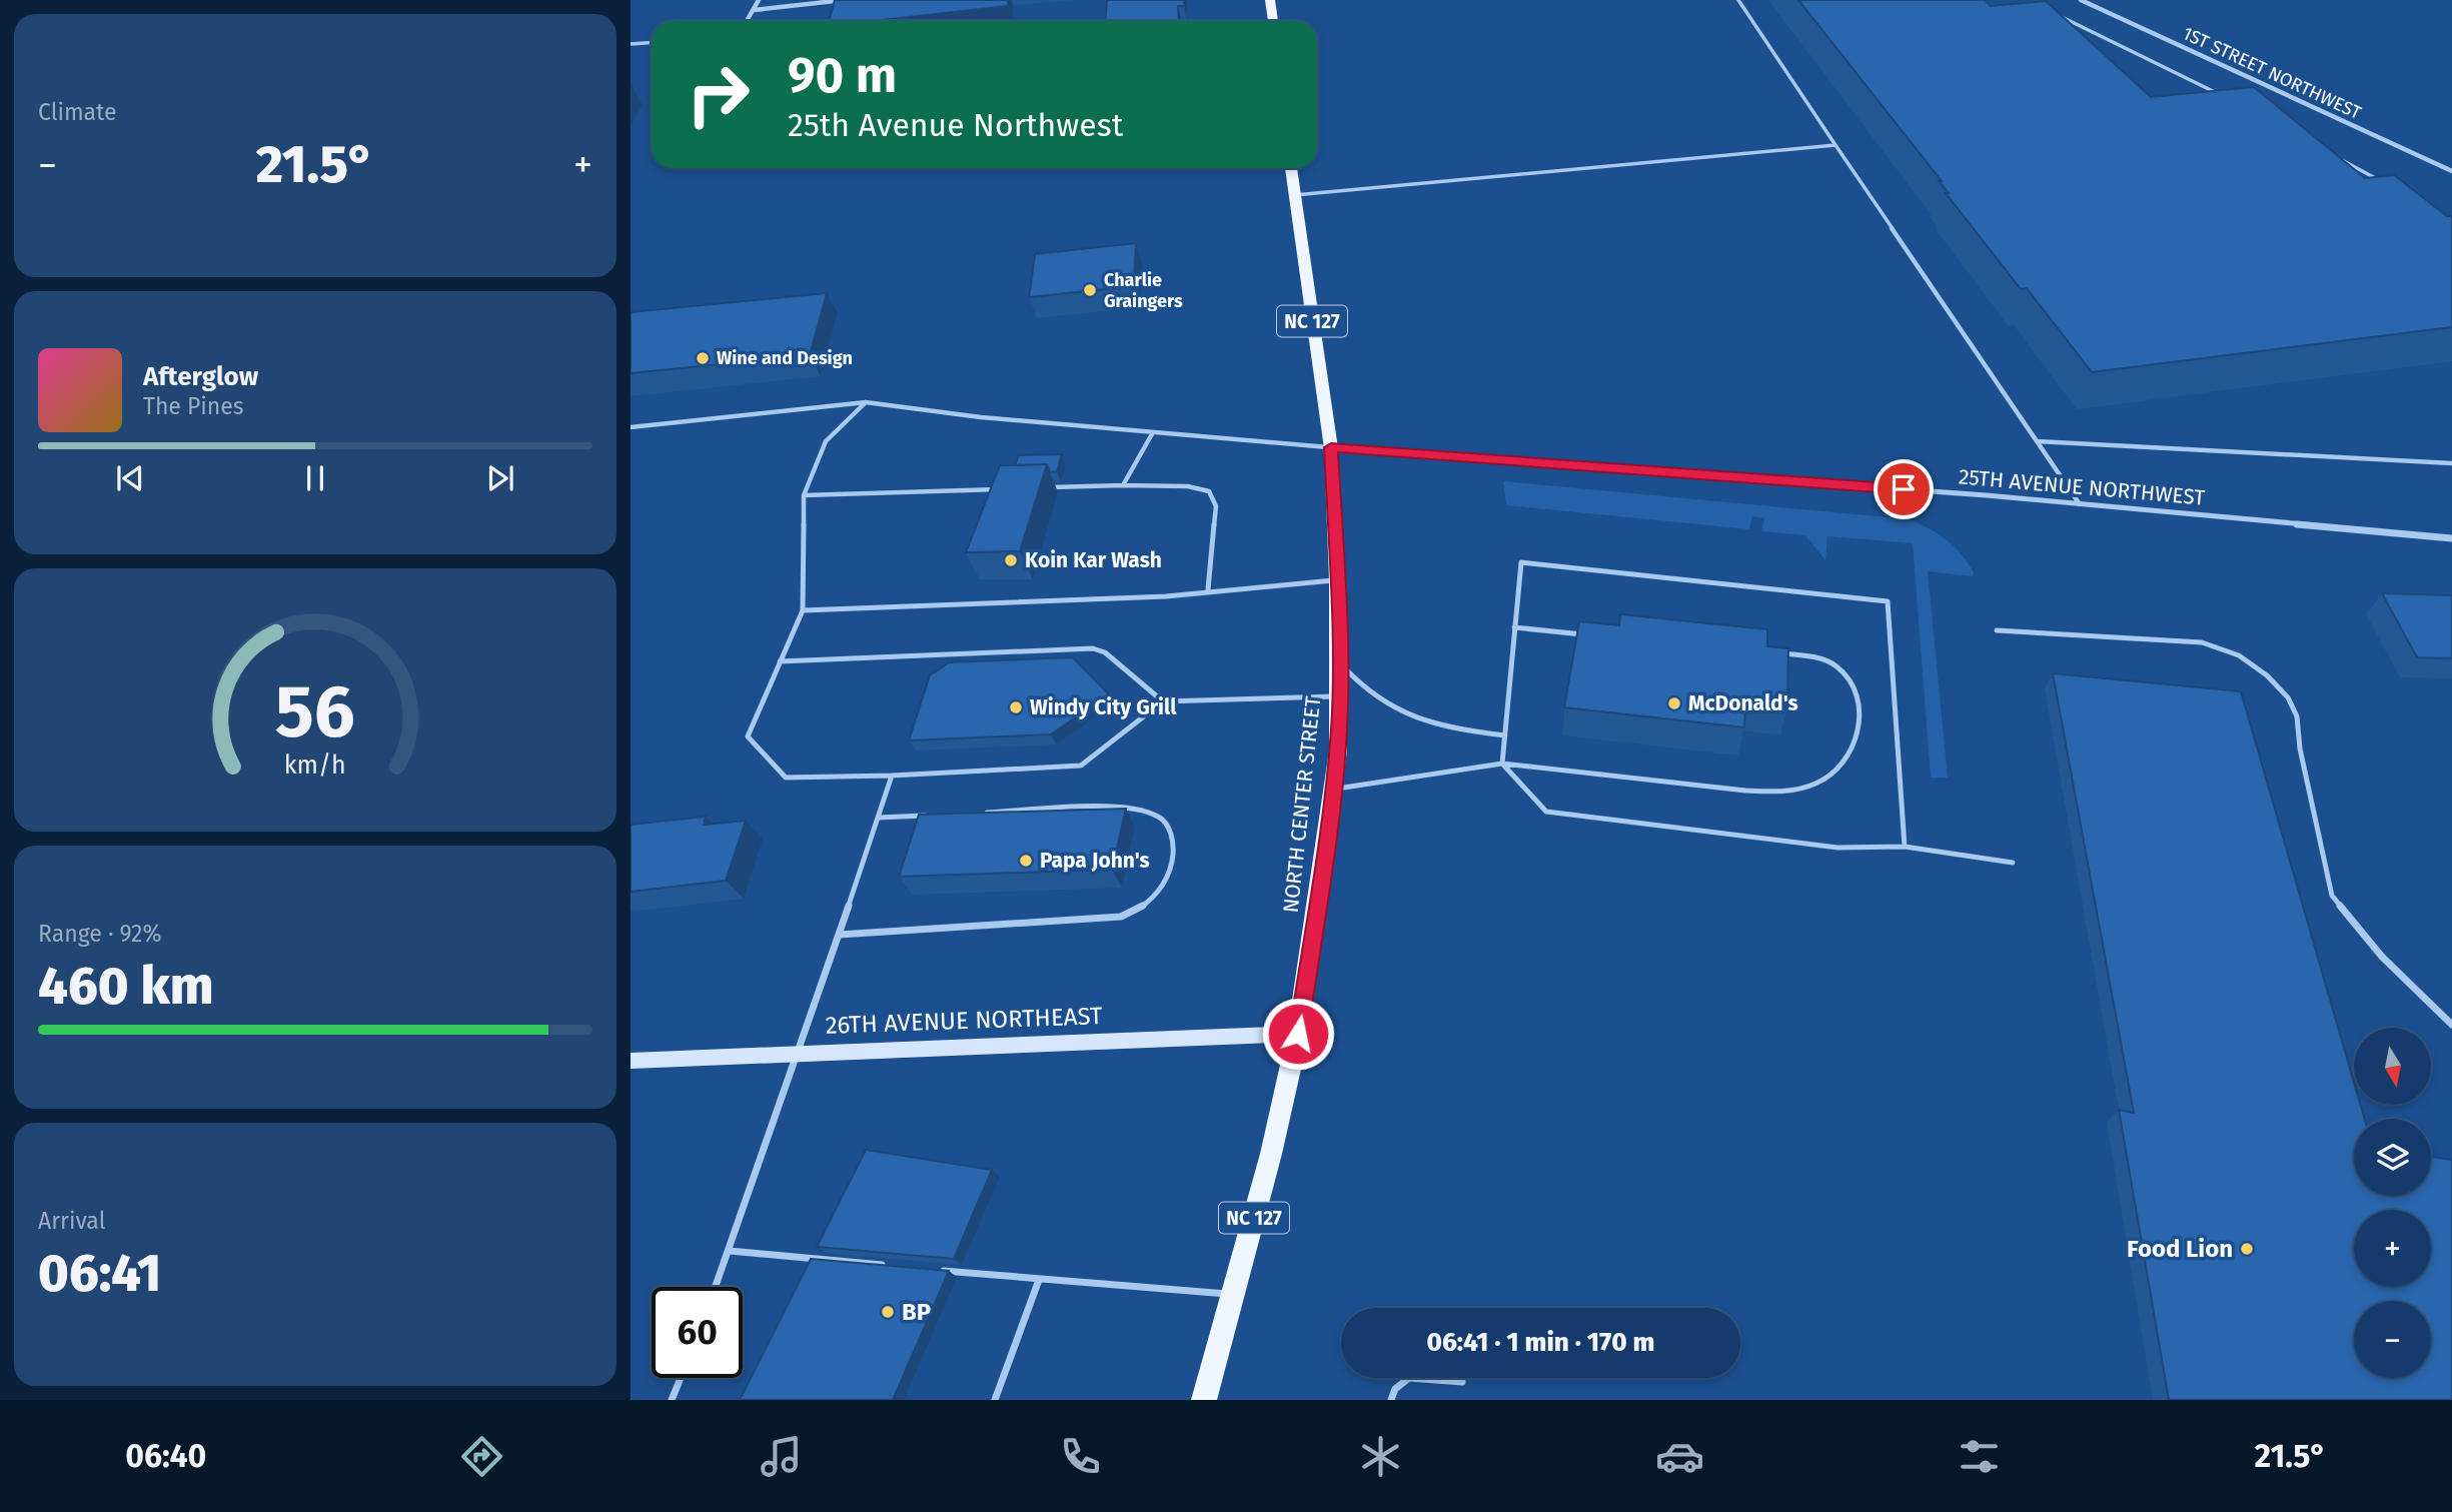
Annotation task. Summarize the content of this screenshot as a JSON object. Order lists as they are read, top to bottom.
{
  "streets": {
    "main road": ["NC 127", "NORTH CENTER STREET"],
    "street": ["1ST STREET NORTHWEST", "25TH AVENUE NORTHWEST", "26TH AVENUE NORTHEAST"]
  },
  "crossings": [
    ["25TH AVENUE NORTHWEST", "NORTH CENTER STREET"],
    ["NORTH CENTER STREET", "26TH AVENUE NORTHEAST"]
  ],
  "places": [
    "Charlie Graingers",
    "Wine and Design",
    "Koin Kar Wash",
    "McDonald's",
    "Windy City Grill",
    "Papa John's",
    "Food Lion",
    "BP"
  ],
  "north": "bottom",
  "page": {
    "tile": [
      "Climate",
      ["Range · 92%", "460 km"],
      ["Arrival", "06:41"]
    ],
    "turn": ["90 m", "25th Avenue Northwest"],
    "heat": ["−", "21.5°", "+"],
    "song": ["Afterglow", "The Pines"],
    "map_buttons": ["+", "−"],
    "limit": "60",
    "trip": "06:41 · 1 min · 170 m",
    "tabs": ["06:40", "21.5°"],
    "gauge": ["56", "km/h"]
  }
}
